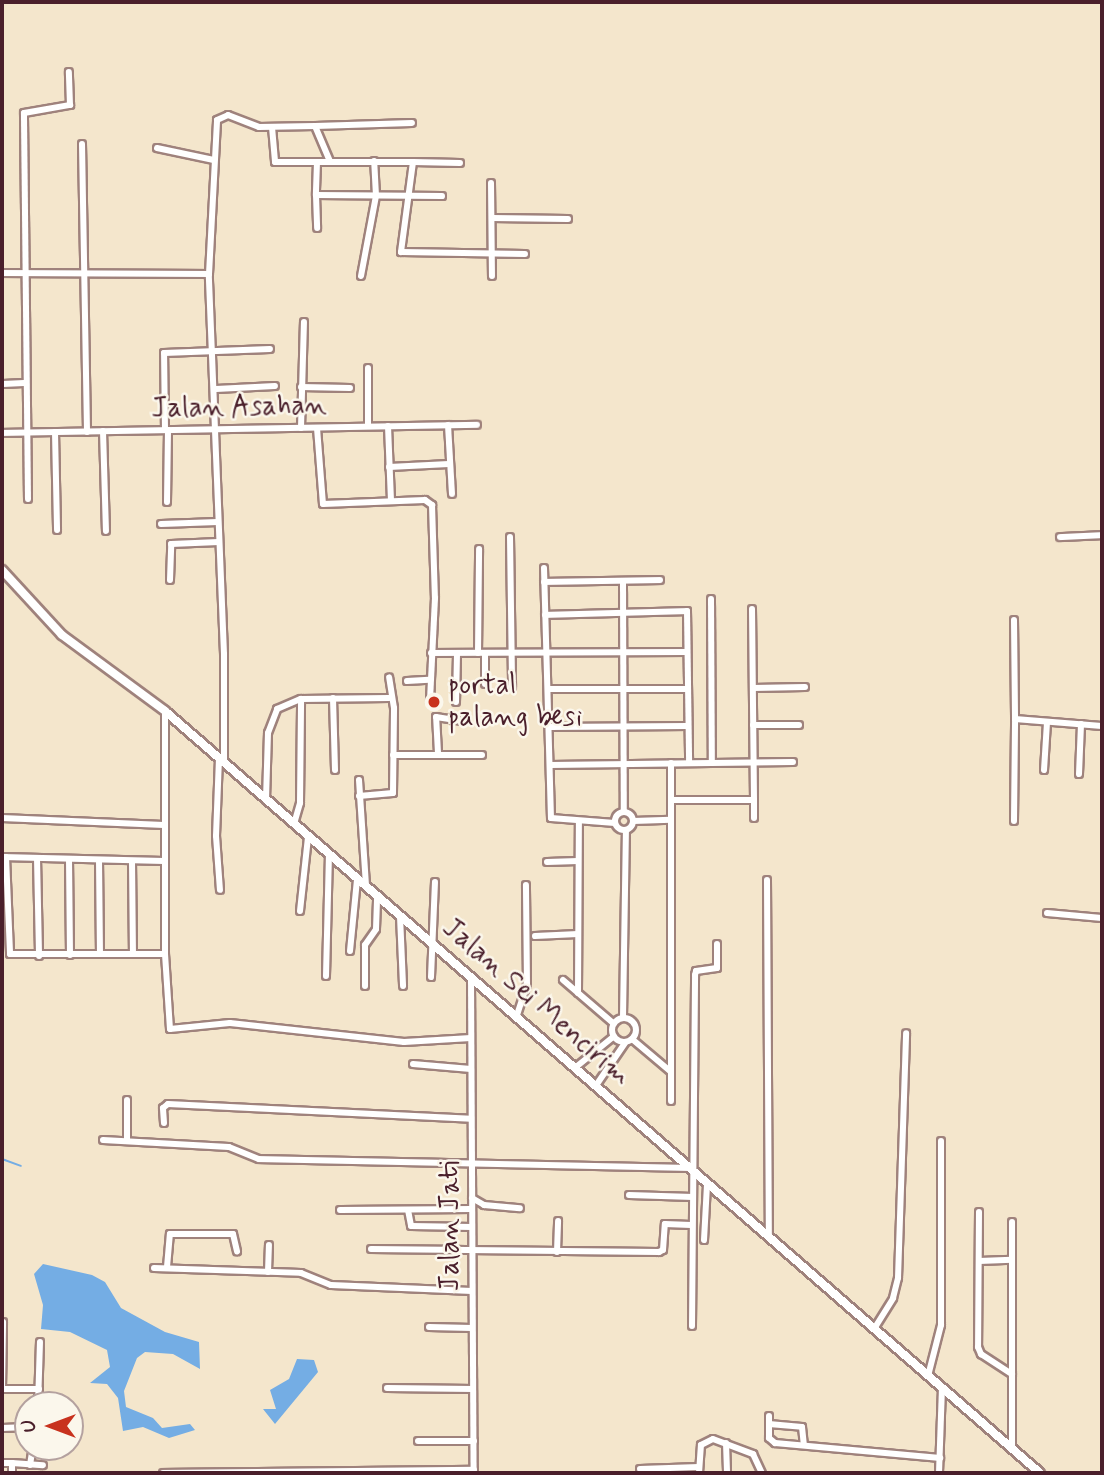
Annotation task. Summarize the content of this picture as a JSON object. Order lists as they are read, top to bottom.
{
  "streets": {
    "street": ["Jalan Asahan", "Jalan Sei Mencirim", "Jalan Jati"]
  },
  "crossings": [
    ["Jalan Sei Mencirim", "Jalan Jati"]
  ],
  "places": ["portal palang besi"],
  "north": "left"
}
